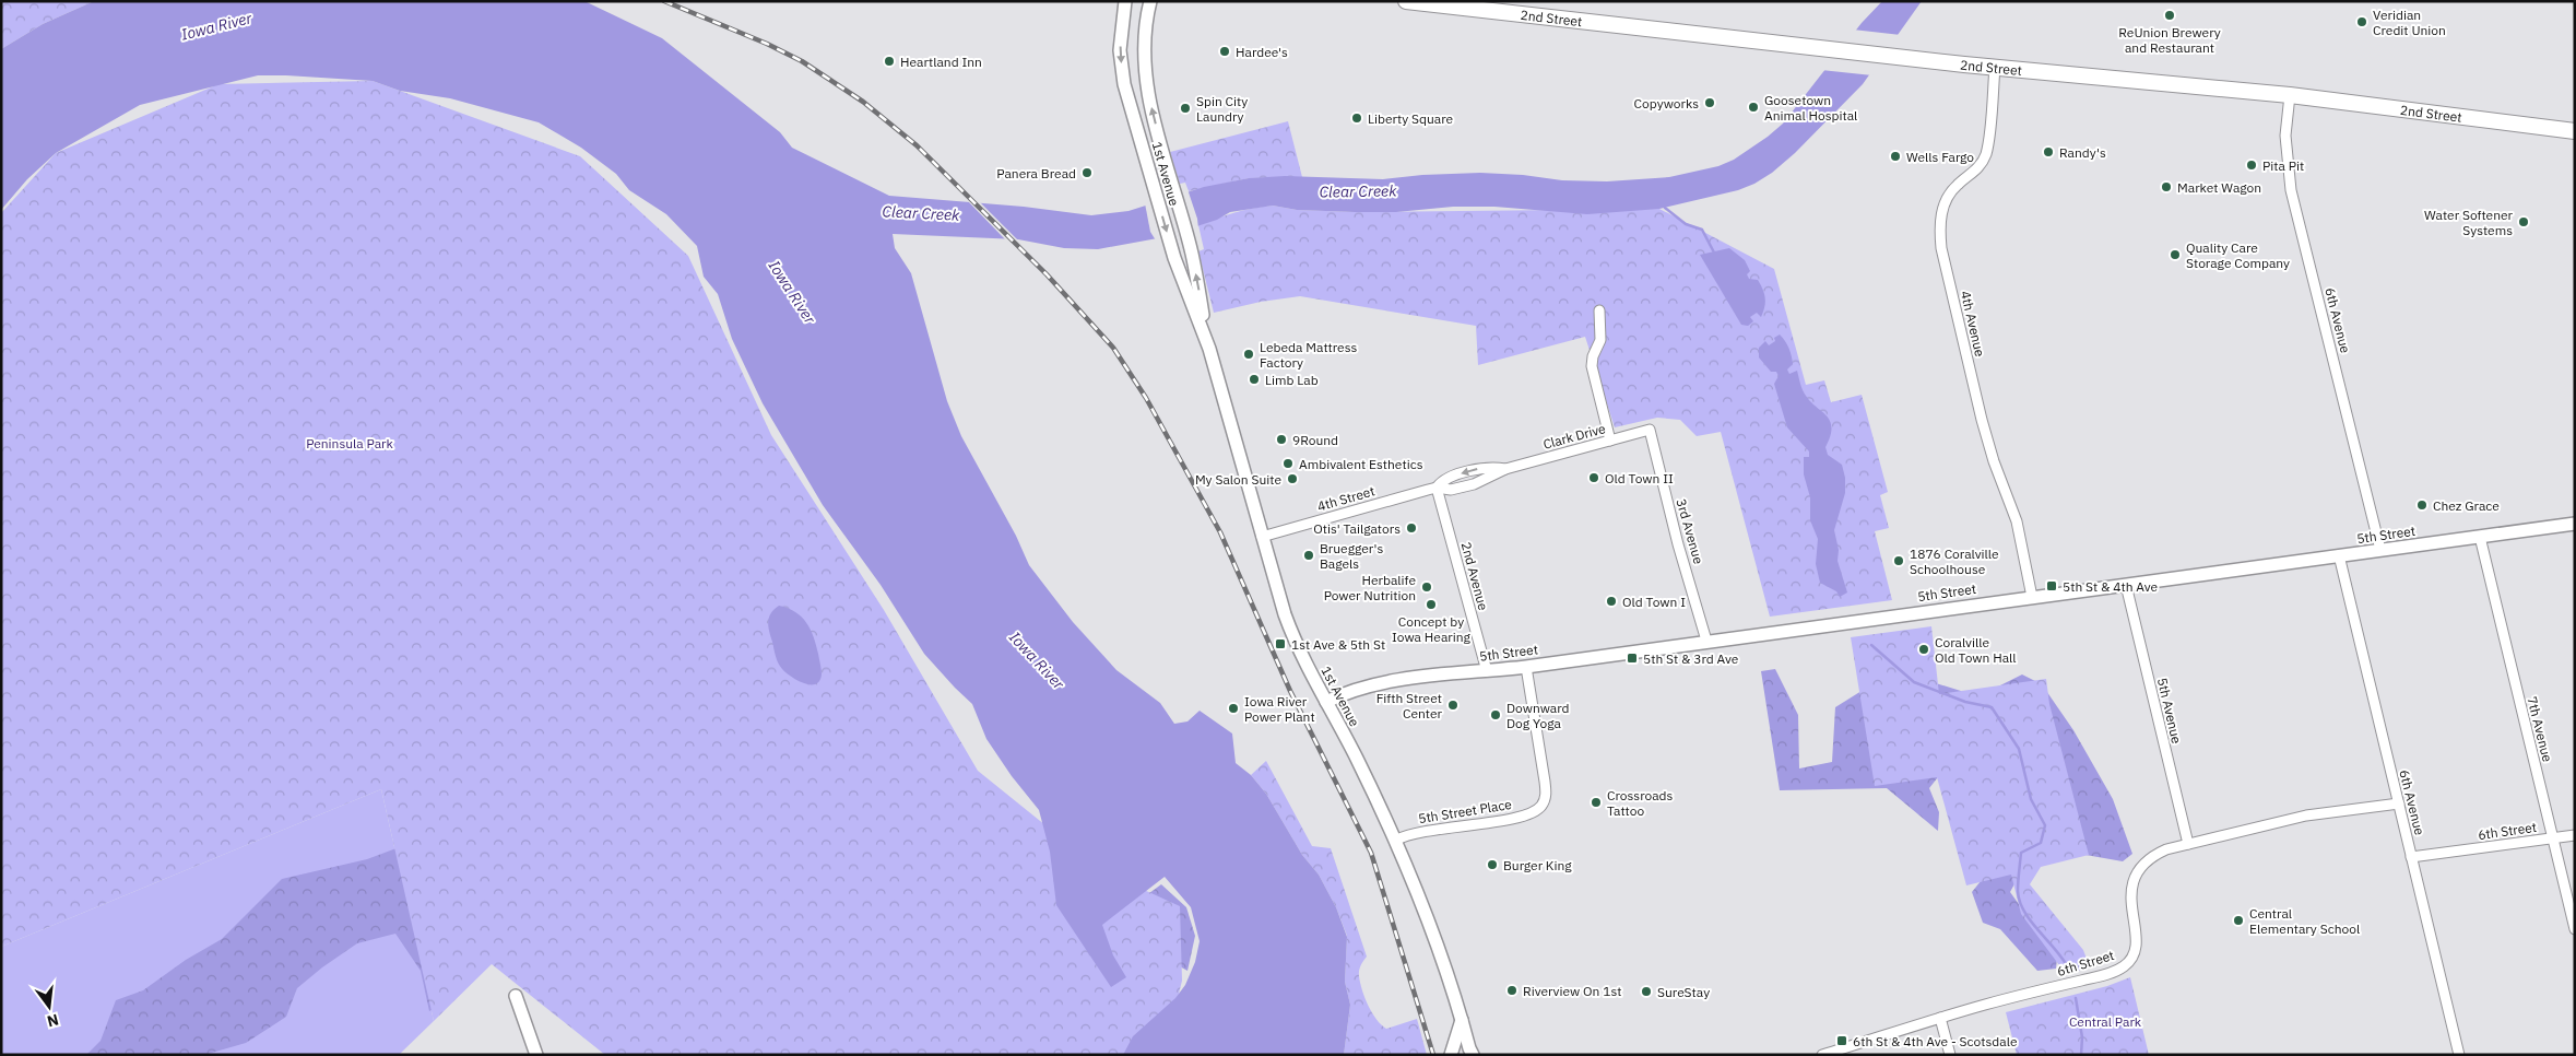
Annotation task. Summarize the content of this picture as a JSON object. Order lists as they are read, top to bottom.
{
  "streets": {
    "main road": ["2nd Street", "1st Avenue", "5th Street"],
    "street": [
      "6th Avenue",
      "4th Avenue",
      "Clark Drive",
      "4th Street",
      "3rd Avenue",
      "2nd Avenue",
      "5th Avenue",
      "7th Avenue",
      "5th Street Place",
      "6th Street"
    ]
  },
  "crossings": [
    ["2nd Street", "6th Avenue"],
    ["2nd Street", "4th Avenue"],
    ["1st Avenue", "4th Street"],
    ["1st Avenue", "5th Street"],
    ["1st Avenue", "5th Street Place"],
    ["6th Avenue", "5th Street"],
    ["6th Avenue", "6th Street"],
    ["4th Avenue", "5th Street"],
    ["Clark Drive", "4th Street"],
    ["Clark Drive", "3rd Avenue"],
    ["Clark Drive", "2nd Avenue"],
    ["4th Street", "2nd Avenue"],
    ["3rd Avenue", "5th Street"],
    ["5th Street", "2nd Avenue"],
    ["5th Street", "5th Avenue"],
    ["5th Street", "7th Avenue"],
    ["5th Street", "5th Street Place"],
    ["5th Avenue", "6th Street"],
    ["7th Avenue", "6th Street"]
  ],
  "water": ["Iowa River", "Clear Creek"],
  "parks": ["Peninsula Park", "Central Park"],
  "places": {
    "other": [
      "ReUnion Brewery and Restaurant",
      "Veridian Credit Union",
      "Hardee's",
      "Heartland Inn",
      "Copyworks",
      "Goosetown Animal Hospital",
      "Spin City Laundry",
      "Liberty Square",
      "Randy's",
      "Wells Fargo",
      "Pita Pit",
      "Panera Bread",
      "Market Wagon",
      "Water Softener Systems",
      "Quality Care Storage Company",
      "Lebeda Mattress Factory",
      "Limb Lab",
      "9Round",
      "Ambivalent Esthetics",
      "Old Town II",
      "My Salon Suite",
      "Chez Grace",
      "Otis' Tailgators",
      "Bruegger's Bagels",
      "1876 Coralville Schoolhouse",
      "Herbalife Power Nutrition",
      "Old Town I",
      "Concept by Iowa Hearing",
      "Coralville Old Town Hall",
      "Fifth Street Center",
      "Iowa River Power Plant",
      "Downward Dog Yoga",
      "Crossroads Tattoo",
      "Burger King",
      "Central Elementary School",
      "Riverview On 1st",
      "SureStay"
    ],
    "transit": [
      "5th St & 4th Ave",
      "1st Ave & 5th St",
      "5th St & 3rd Ave",
      "6th St & 4th Ave - Scotsdale"
    ]
  },
  "north": "bottom"
}
